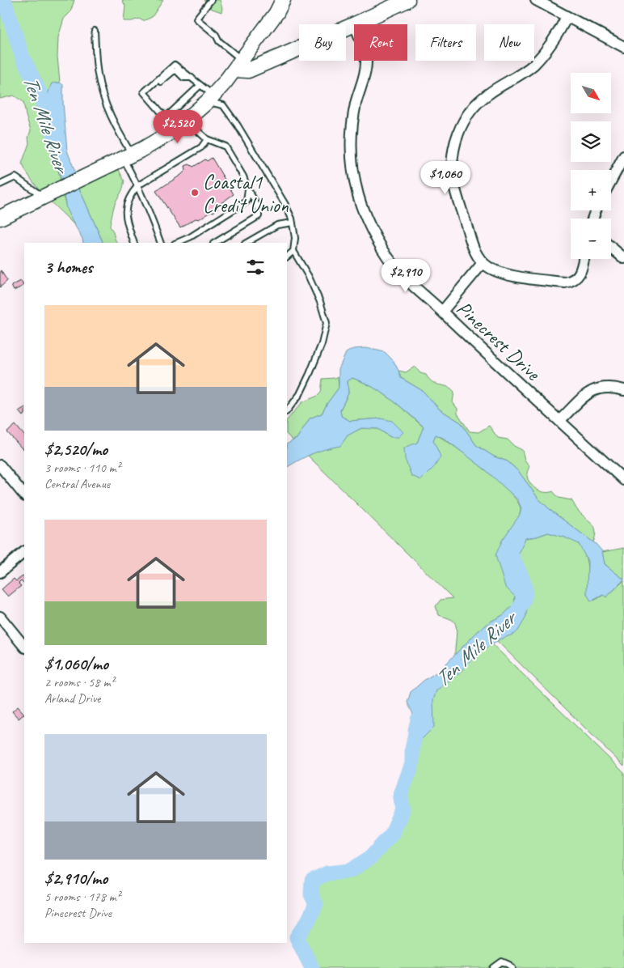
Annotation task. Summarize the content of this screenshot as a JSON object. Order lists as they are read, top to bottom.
{
  "streets": {
    "street": ["Pinecrest Drive"]
  },
  "water": ["Ten Mile River"],
  "places": ["Coastal1 Credit Union"],
  "north": "bottom right",
  "page": {
    "chip": [
      "Buy",
      "Rent",
      "Filters",
      "New"
    ],
    "map_buttons": ["+", "−"],
    "price": ["$2,520", "$1,060", "$2,910"],
    "heading": "3 homes",
    "list": [
      {
        "name": "$2,520/mo",
        "note": "3 rooms · 110 m² · Central Avenue"
      },
      {
        "name": "$1,060/mo",
        "note": "2 rooms · 58 m² · Arland Drive"
      },
      {
        "name": "$2,910/mo",
        "note": "5 rooms · 178 m² · Pinecrest Drive"
      }
    ]
  }
}
